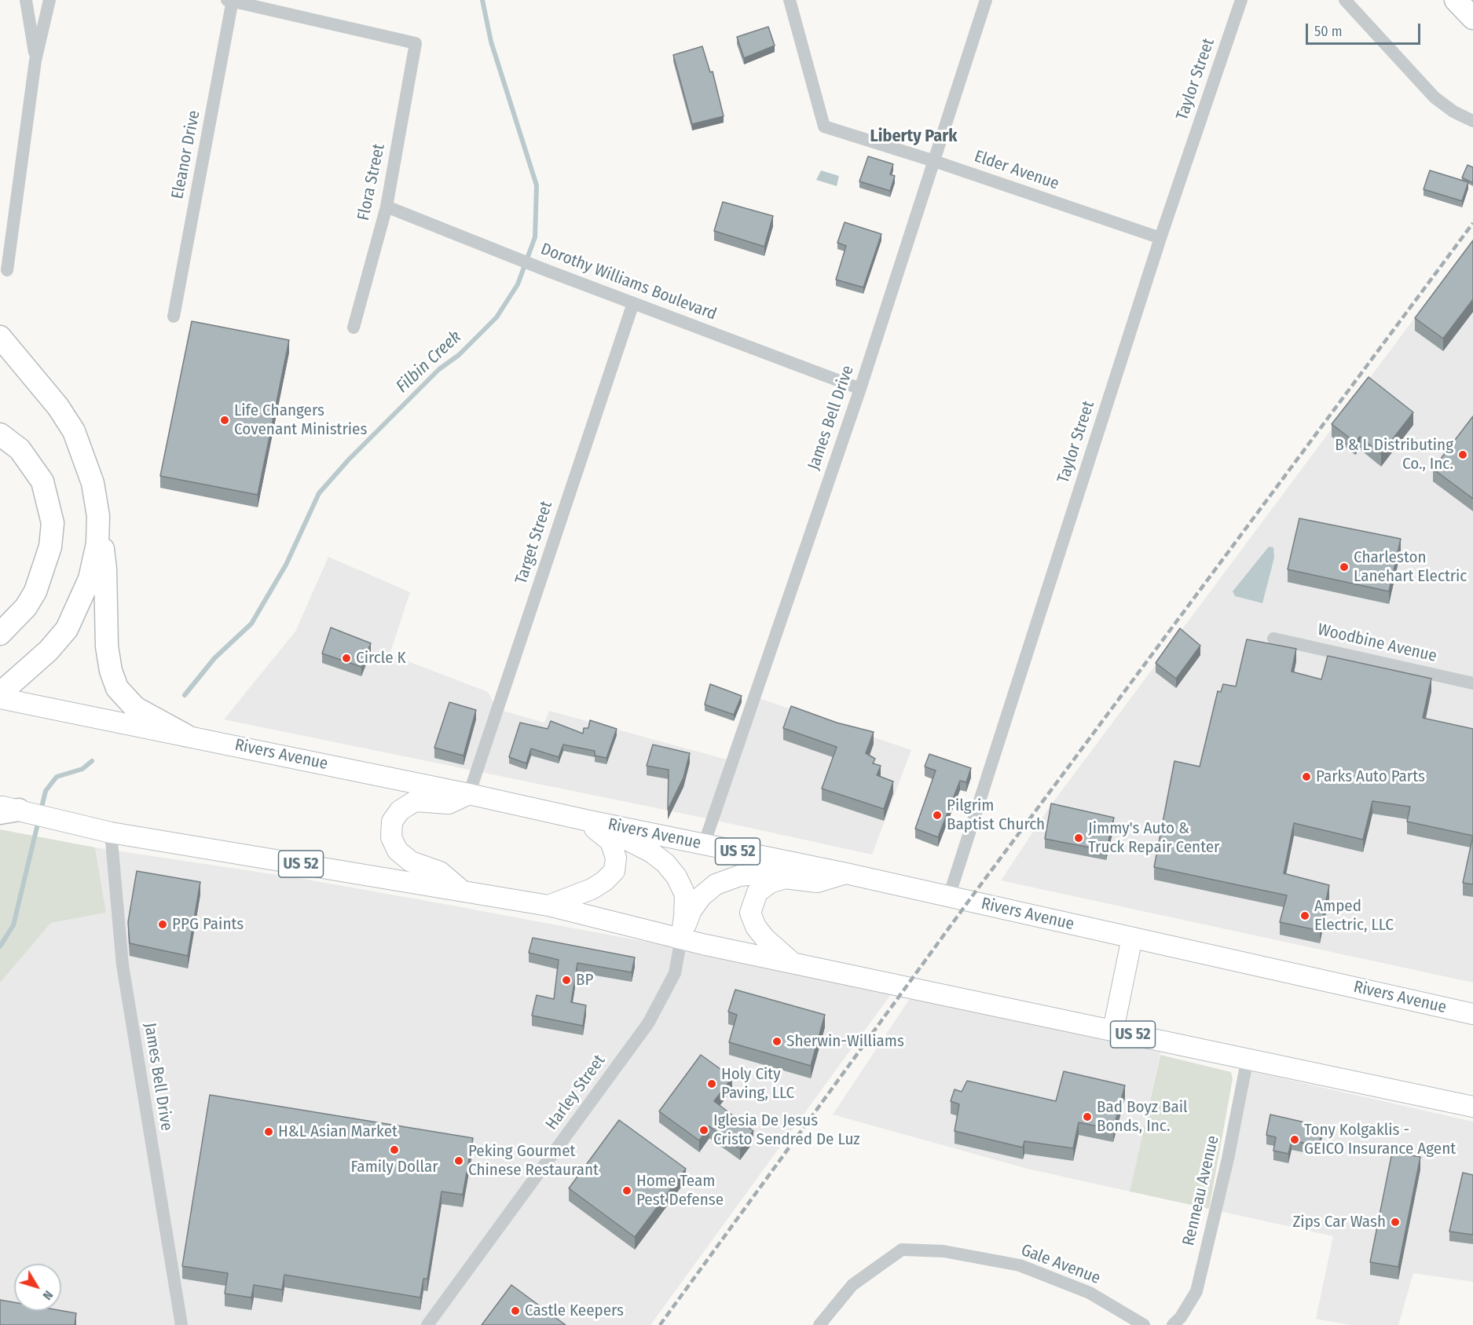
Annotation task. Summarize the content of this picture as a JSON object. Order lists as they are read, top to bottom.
{
  "streets": {
    "main road": ["Rivers Avenue", "US 52"],
    "street": [
      "Taylor Street",
      "Eleanor Drive",
      "Elder Avenue",
      "Flora Street",
      "Dorothy Williams Boulevard",
      "James Bell Drive",
      "Target Street",
      "Woodbine Avenue",
      "Harley Street",
      "Renneau Avenue",
      "Gale Avenue"
    ]
  },
  "crossings": [
    ["Taylor Street", "Elder Avenue"],
    ["Taylor Street", "Rivers Avenue"],
    ["Eleanor Drive", "Flora Street"],
    ["Elder Avenue", "James Bell Drive"],
    ["Flora Street", "Dorothy Williams Boulevard"],
    ["Dorothy Williams Boulevard", "James Bell Drive"],
    ["Dorothy Williams Boulevard", "Target Street"],
    ["James Bell Drive", "Rivers Avenue"],
    ["James Bell Drive", "US 52"],
    ["Target Street", "Rivers Avenue"],
    ["US 52", "Harley Street"],
    ["US 52", "Renneau Avenue"]
  ],
  "districts": ["Liberty Park"],
  "water": ["Filbin Creek"],
  "places": [
    "Life Changers Covenant Ministries",
    "B & L Distributing Co., Inc.",
    "Charleston Lanehart Electric",
    "Circle K",
    "Parks Auto Parts",
    "Pilgrim Baptist Church",
    "Jimmy's Auto & Truck Repair Center",
    "Amped Electric, LLC",
    "PPG Paints",
    "BP",
    "Sherwin-Williams",
    "Holy City Paving, LLC",
    "Bad Boyz Bail Bonds, Inc.",
    "Iglesia De Jesus Cristo Sendred De Luz",
    "H&L Asian Market",
    "Tony Kolgaklis - GEICO Insurance Agent",
    "Family Dollar",
    "Peking Gourmet Chinese Restaurant",
    "Home Team Pest Defense",
    "Zips Car Wash",
    "Castle Keepers"
  ],
  "scale_bar": "50 m",
  "north": "bottom right"
}
